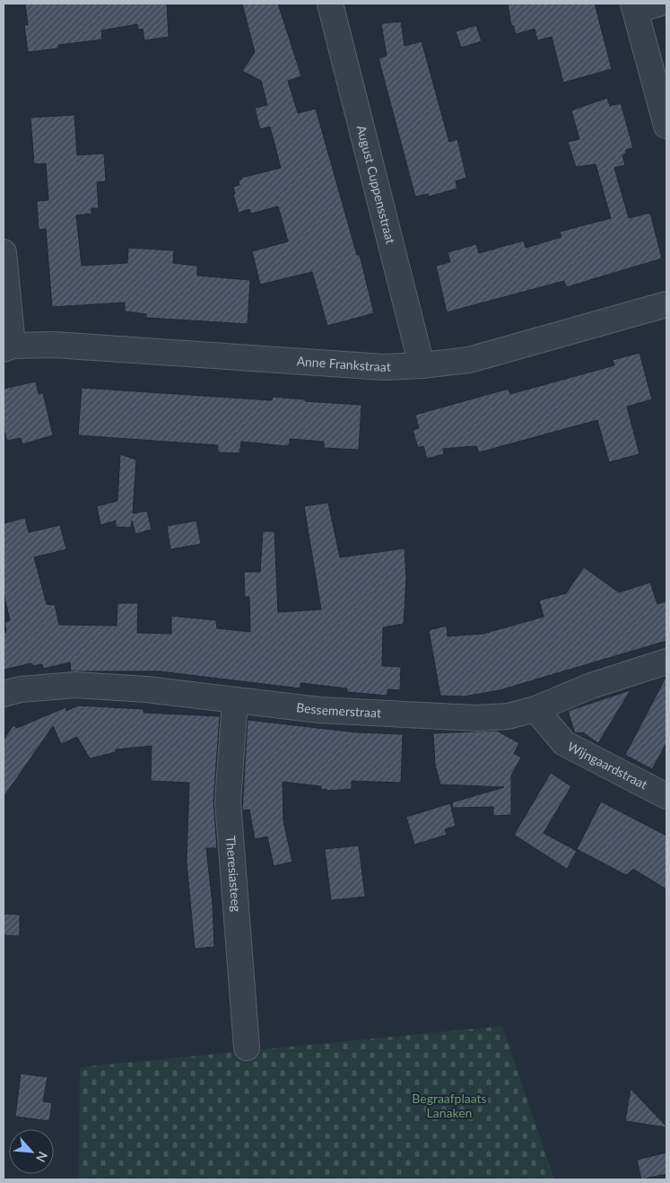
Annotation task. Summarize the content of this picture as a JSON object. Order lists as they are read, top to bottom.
{
  "streets": {
    "street": [
      "August Cuppensstraat",
      "Anne Frankstraat",
      "Bessemerstraat",
      "Wijngaardstraat",
      "Theresiasteeg"
    ]
  },
  "crossings": [
    ["August Cuppensstraat", "Anne Frankstraat"],
    ["Bessemerstraat", "Wijngaardstraat"],
    ["Bessemerstraat", "Theresiasteeg"]
  ],
  "parks": ["Begraafplaats Lanaken"],
  "north": "bottom right"
}
